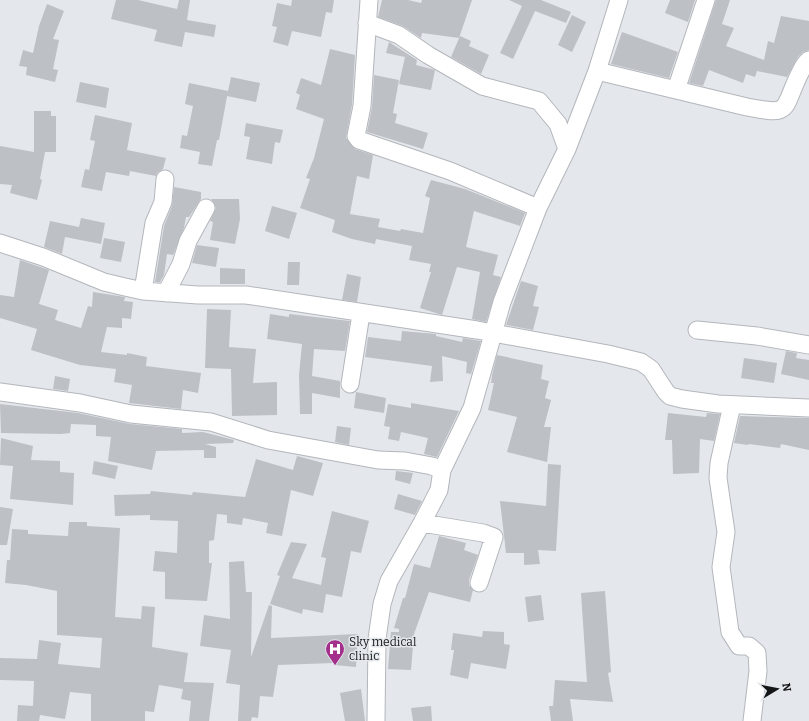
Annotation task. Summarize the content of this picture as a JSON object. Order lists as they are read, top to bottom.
{
  "places": {
    "hospital": ["Sky medical clinic"]
  },
  "north": "right"
}
